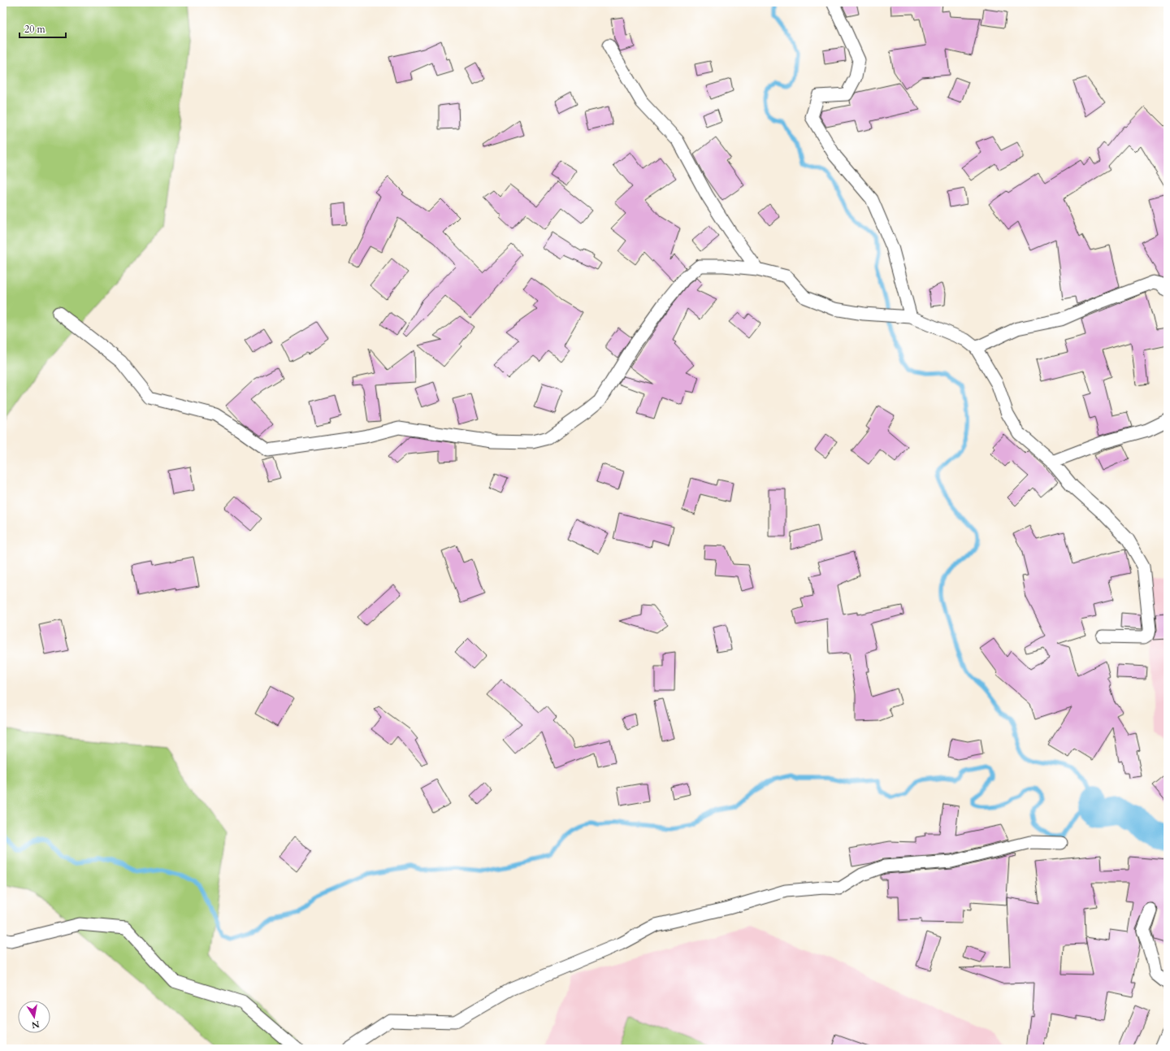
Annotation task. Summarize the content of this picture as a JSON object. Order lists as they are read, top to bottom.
{
  "scale_bar": "20 m",
  "north": "bottom"
}
